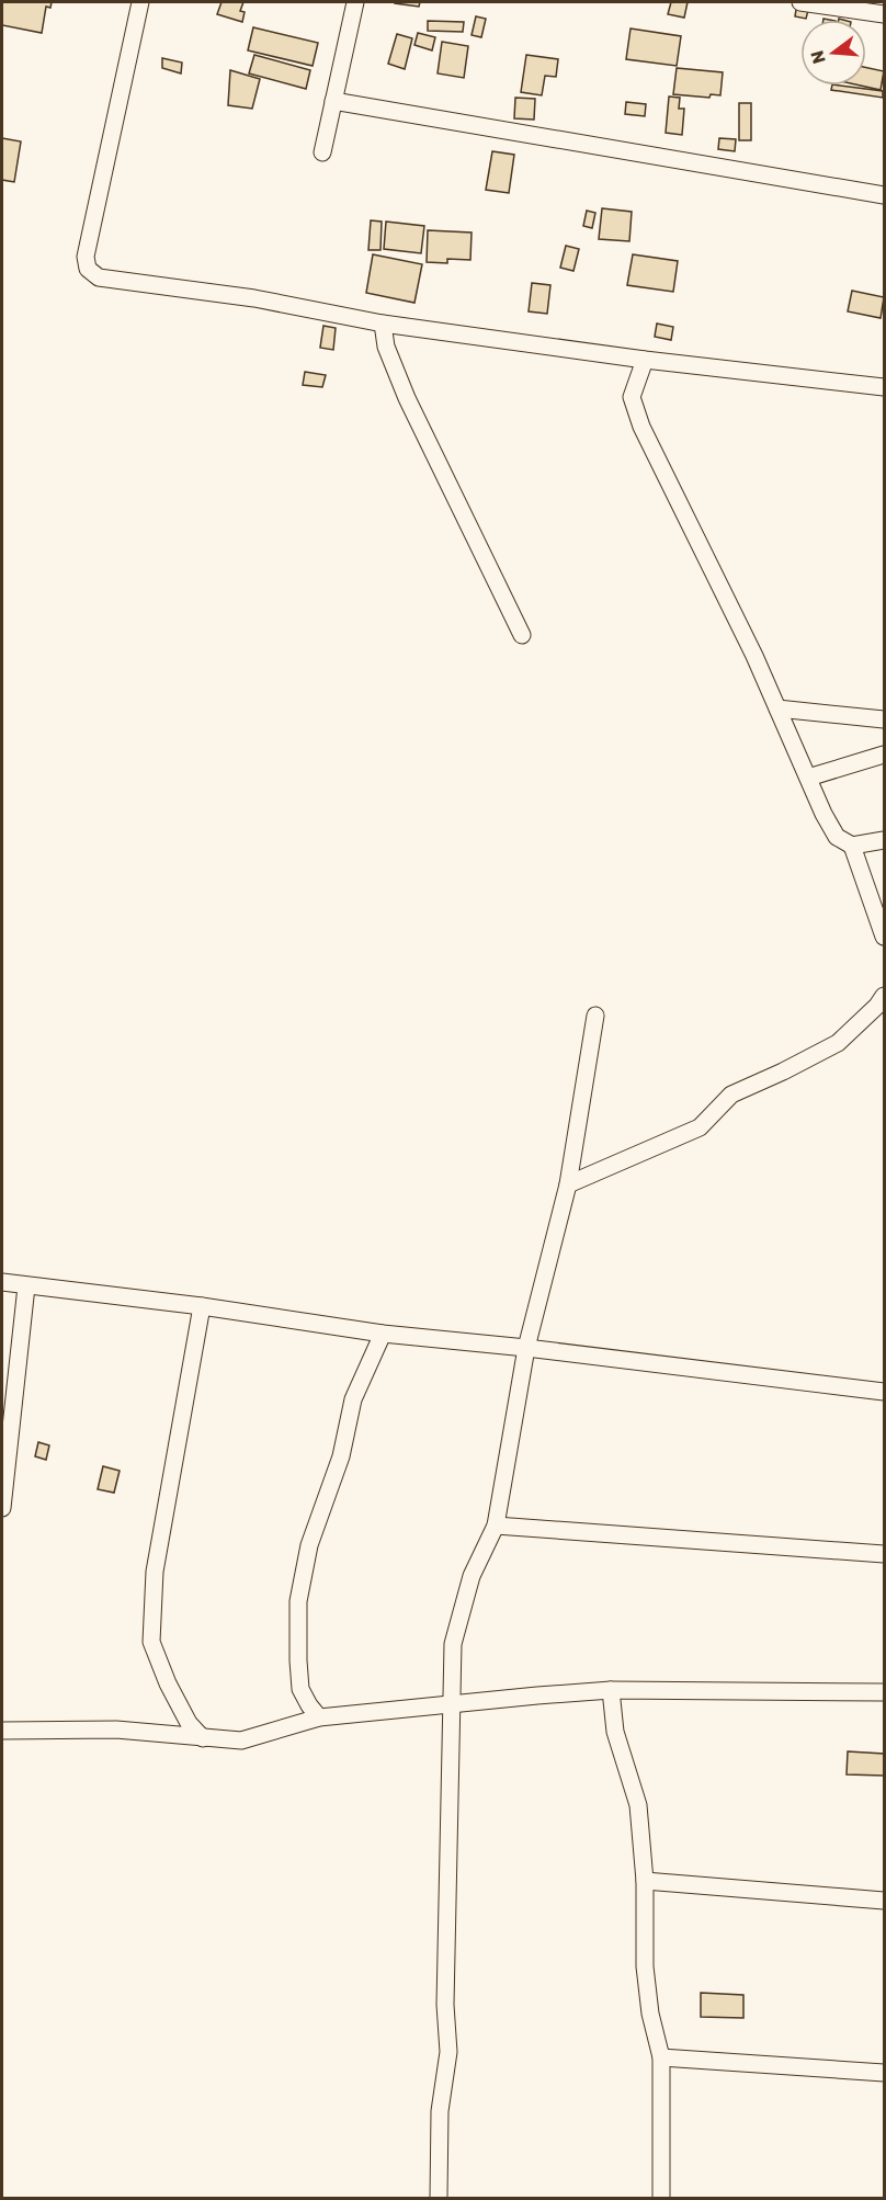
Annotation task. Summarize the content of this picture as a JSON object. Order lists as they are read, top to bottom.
{
  "north": "left"
}
